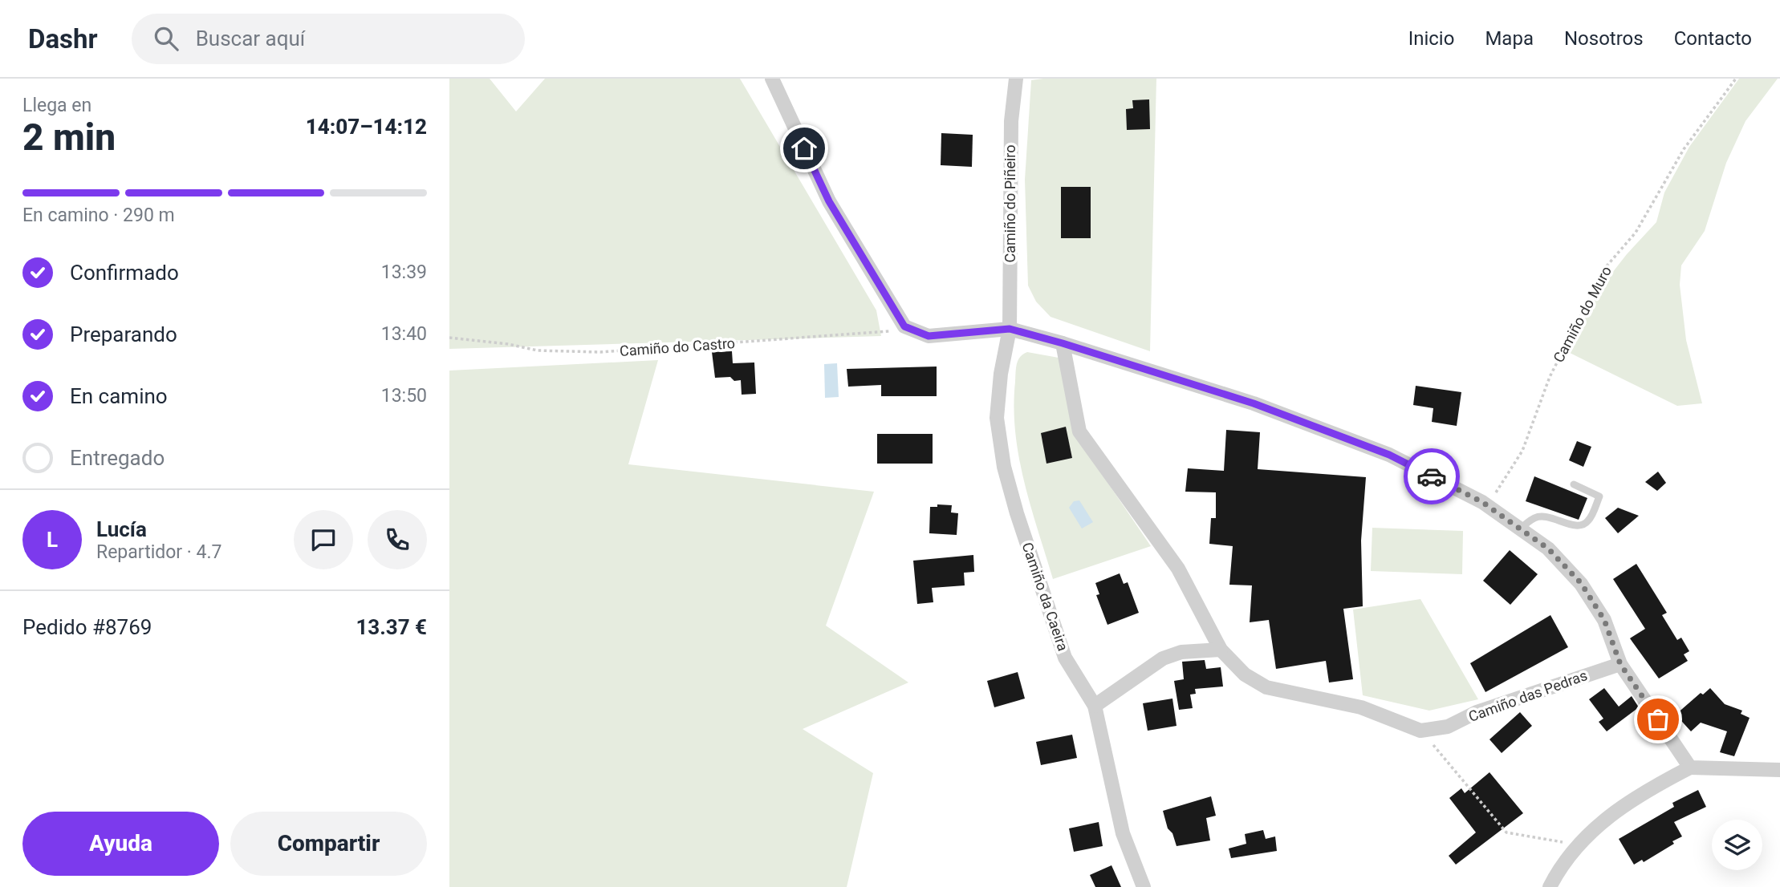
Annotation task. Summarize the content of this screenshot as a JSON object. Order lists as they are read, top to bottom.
{
  "streets": {
    "street": ["Camiño do Piñeiro", "Camiño da Caeira", "Camiño das Pedras"],
    "path": ["Camiño do Muro", "Camiño do Castro"]
  },
  "crossings": [
    ["Camiño do Piñeiro", "Camiño da Caeira"]
  ],
  "page": {
    "header": "Dashr",
    "search": "Buscar aquí",
    "nav": [
      "Inicio",
      "Mapa",
      "Nosotros",
      "Contacto"
    ],
    "heading": ["2 min", "Llega en", "14:07–14:12"],
    "panel": [
      "Lucía",
      "Repartidor · 4.7",
      "Pedido #8769",
      "13.37 €"
    ],
    "bar": "En camino · 290 m",
    "list": [
      ["Confirmado", "13:39"],
      ["Preparando", "13:40"],
      ["En camino", "13:50"],
      "Entregado"
    ],
    "round": "L",
    "buttons": ["Ayuda", "Compartir"]
  }
}
